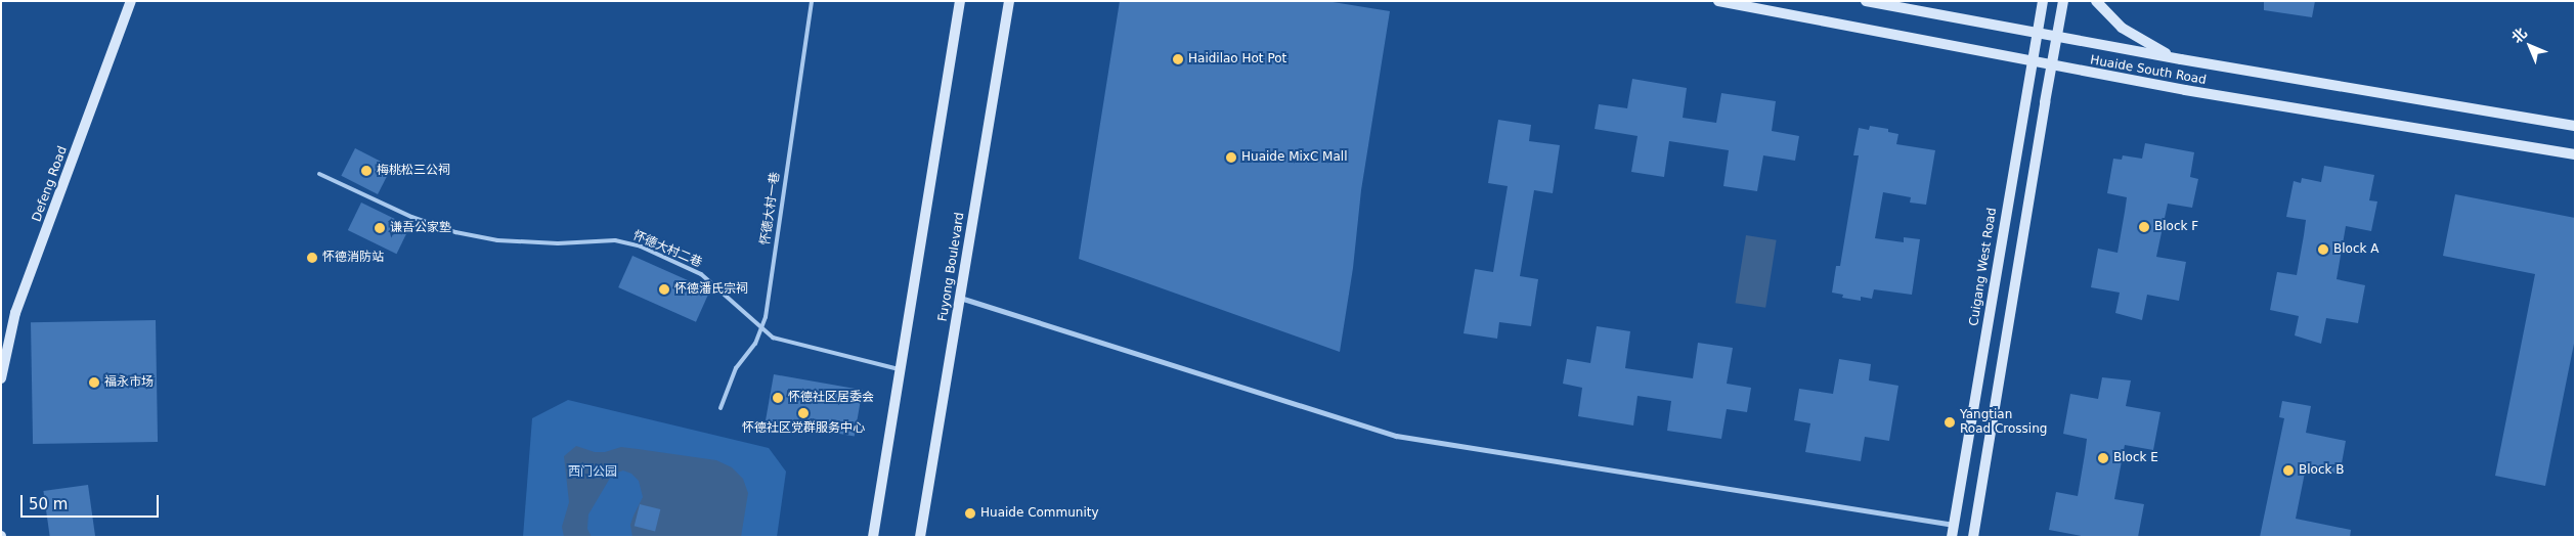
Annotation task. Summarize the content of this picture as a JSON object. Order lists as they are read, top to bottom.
{
  "streets": {
    "main road": [
      "Huaide South Road",
      "Defeng Road",
      "Fuyong Boulevard",
      "Cuigang West Road"
    ],
    "lane": ["怀德大村一巷", "怀德大村二巷"]
  },
  "crossings": [
    ["Huaide South Road", "Cuigang West Road"],
    ["怀德大村一巷", "怀德大村二巷"]
  ],
  "parks": ["西门公园"],
  "places": [
    "Haidilao Hot Pot",
    "Huaide MixC Mall",
    "梅桃松三公祠",
    "Block F",
    "谦吾公家塾",
    "Block A",
    "怀德消防站",
    "怀德潘氏宗祠",
    "福永市场",
    "怀德社区居委会",
    "怀德社区党群服务中心",
    "Yangtian Road Crossing",
    "Block E",
    "Block B",
    "Huaide Community"
  ],
  "scale_bar": "50 m",
  "north": "top left"
}
